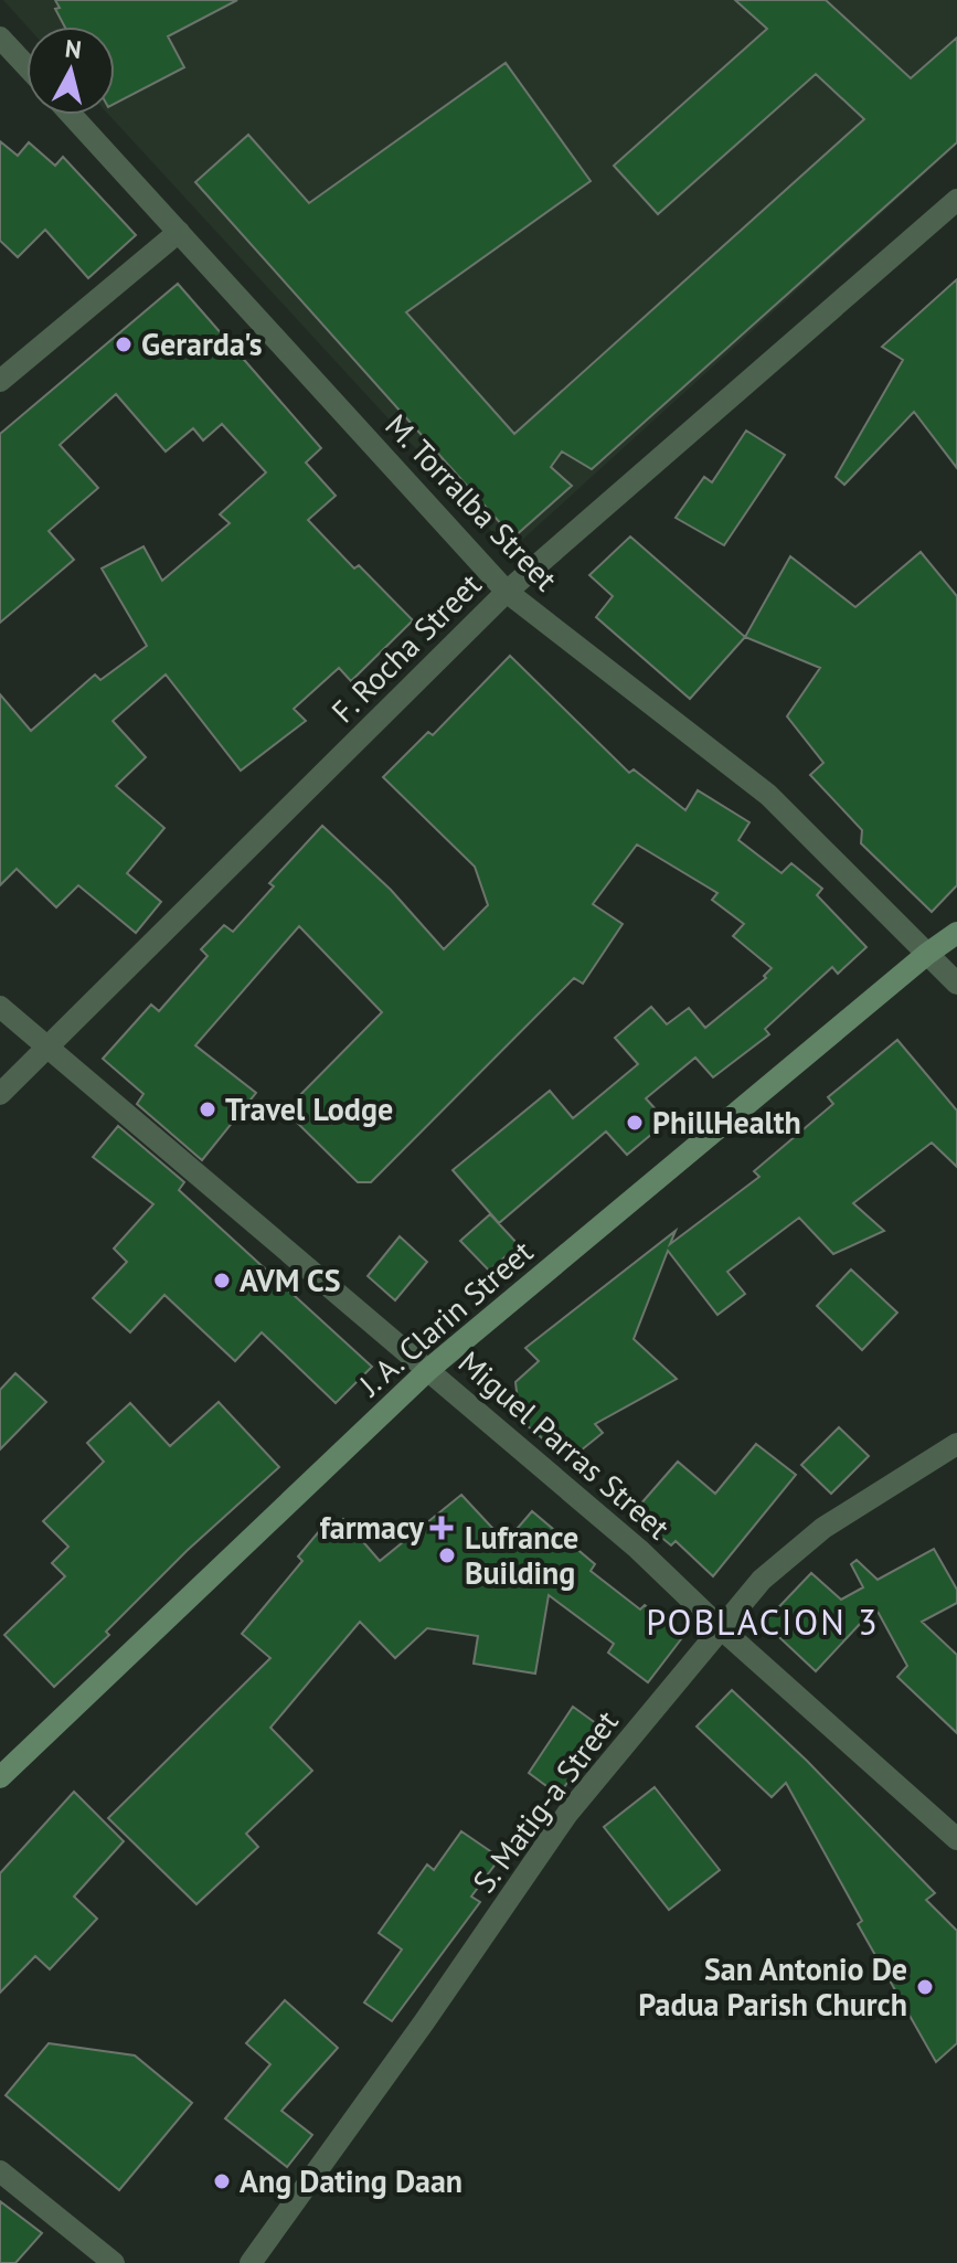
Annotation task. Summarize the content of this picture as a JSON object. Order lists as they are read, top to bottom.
{
  "streets": {
    "main road": ["J. A. Clarin Street"],
    "street": [
      "M. Torralba Street",
      "F. Rocha Street",
      "Miguel Parras Street",
      "S. Matig-a Street"
    ]
  },
  "crossings": [
    ["M. Torralba Street", "F. Rocha Street"],
    ["M. Torralba Street", "J. A. Clarin Street"],
    ["F. Rocha Street", "Miguel Parras Street"],
    ["J. A. Clarin Street", "Miguel Parras Street"],
    ["Miguel Parras Street", "S. Matig-a Street"]
  ],
  "districts": ["POBLACION 3"],
  "places": {
    "other": [
      "Gerarda's",
      "Travel Lodge",
      "PhillHealth",
      "AVM CS",
      "Lufrance Building",
      "San Antonio De Padua Parish Church",
      "Ang Dating Daan"
    ],
    "health": ["farmacy"]
  },
  "north": "top"
}
